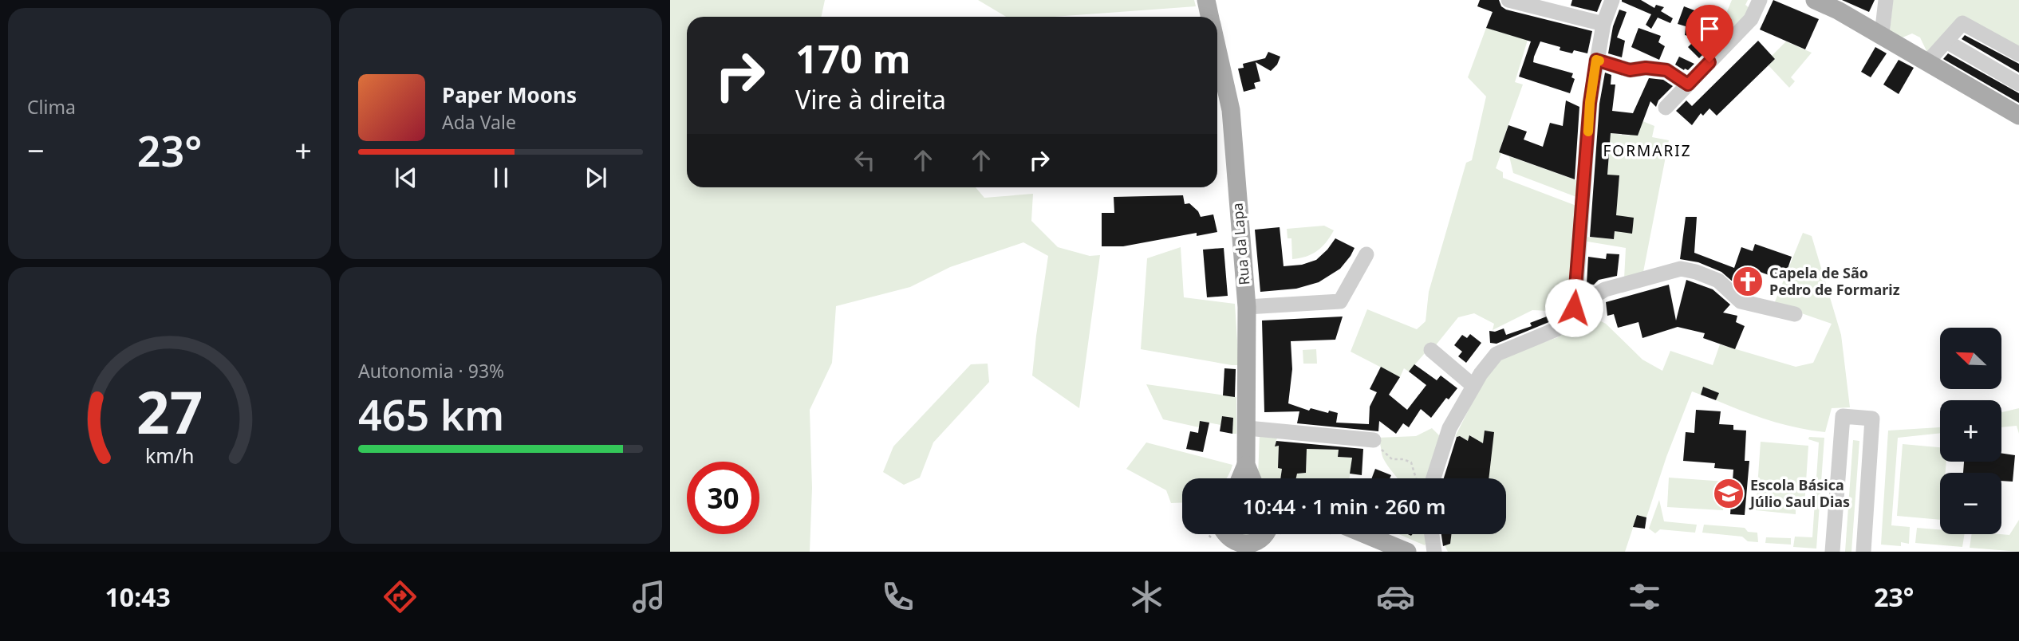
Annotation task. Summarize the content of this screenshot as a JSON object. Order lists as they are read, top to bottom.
{
  "streets": {
    "main road": ["Rua da Lapa"]
  },
  "districts": ["FORMARIZ"],
  "places": {
    "church": ["Capela de São Pedro de Formariz"],
    "school or university": ["Escola Básica Júlio Saul Dias"]
  },
  "north": "top left",
  "page": {
    "tile": [
      "Clima",
      ["Autonomia · 93%", "465 km"]
    ],
    "turn": ["170 m", "Vire à direita"],
    "song": ["Paper Moons", "Ada Vale"],
    "heat": ["−", "23°", "+"],
    "map_buttons": ["+", "−"],
    "limit": "30",
    "trip": "10:44 · 1 min · 260 m",
    "tabs": ["10:43", "23°"],
    "gauge": ["27", "km/h"]
  }
}
